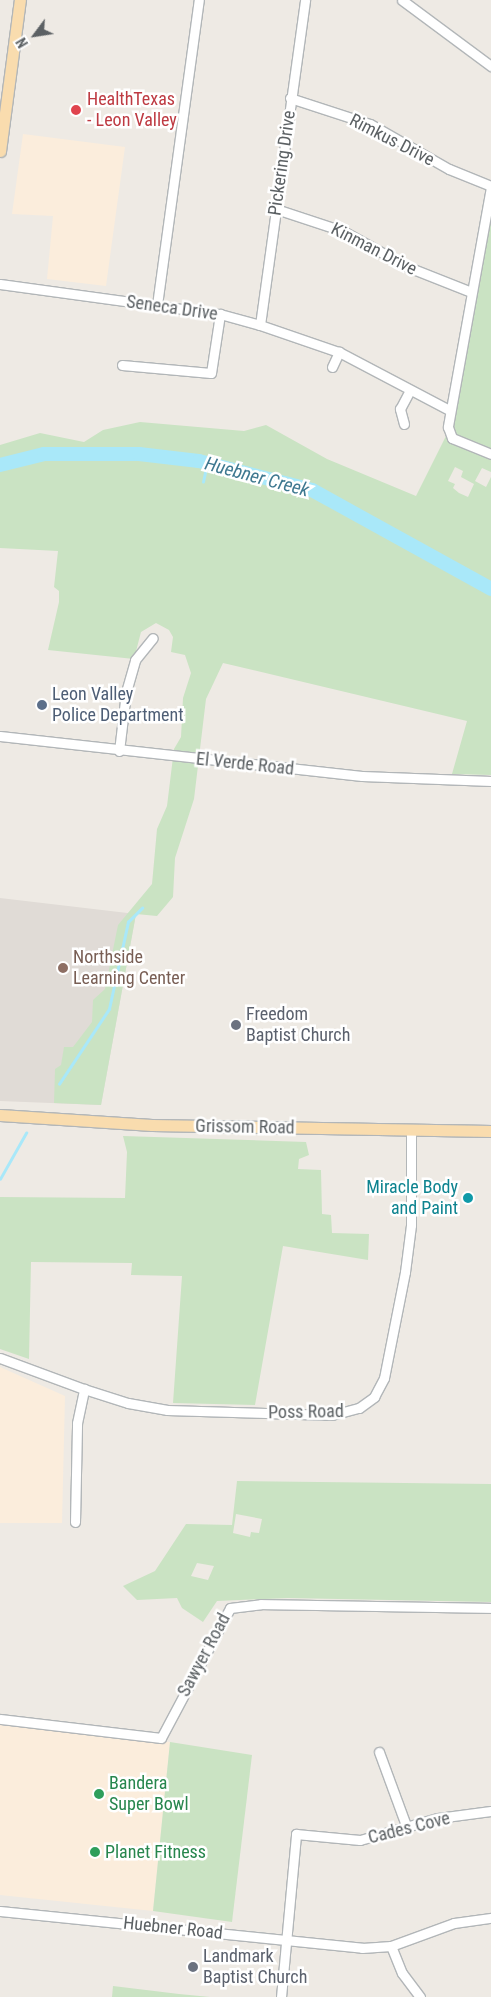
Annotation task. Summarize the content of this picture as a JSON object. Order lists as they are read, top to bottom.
{
  "streets": {
    "main road": ["Grissom Road"],
    "street": [
      "Rimkus Drive",
      "Pickering Drive",
      "Kinman Drive",
      "Seneca Drive",
      "El Verde Road",
      "Poss Road",
      "Sawyer Road",
      "Cades Cove",
      "Huebner Road"
    ]
  },
  "crossings": [
    ["Rimkus Drive", "Pickering Drive"],
    ["Pickering Drive", "Kinman Drive"],
    ["Pickering Drive", "Seneca Drive"],
    ["Grissom Road", "Poss Road"],
    ["Cades Cove", "Huebner Road"]
  ],
  "water": ["Huebner Creek"],
  "places": [
    "HealthTexas - Leon Valley",
    "Leon Valley Police Department",
    "Northside Learning Center",
    "Freedom Baptist Church",
    "Miracle Body and Paint",
    "Bandera Super Bowl",
    "Planet Fitness",
    "Landmark Baptist Church"
  ],
  "north": "bottom left"
}
